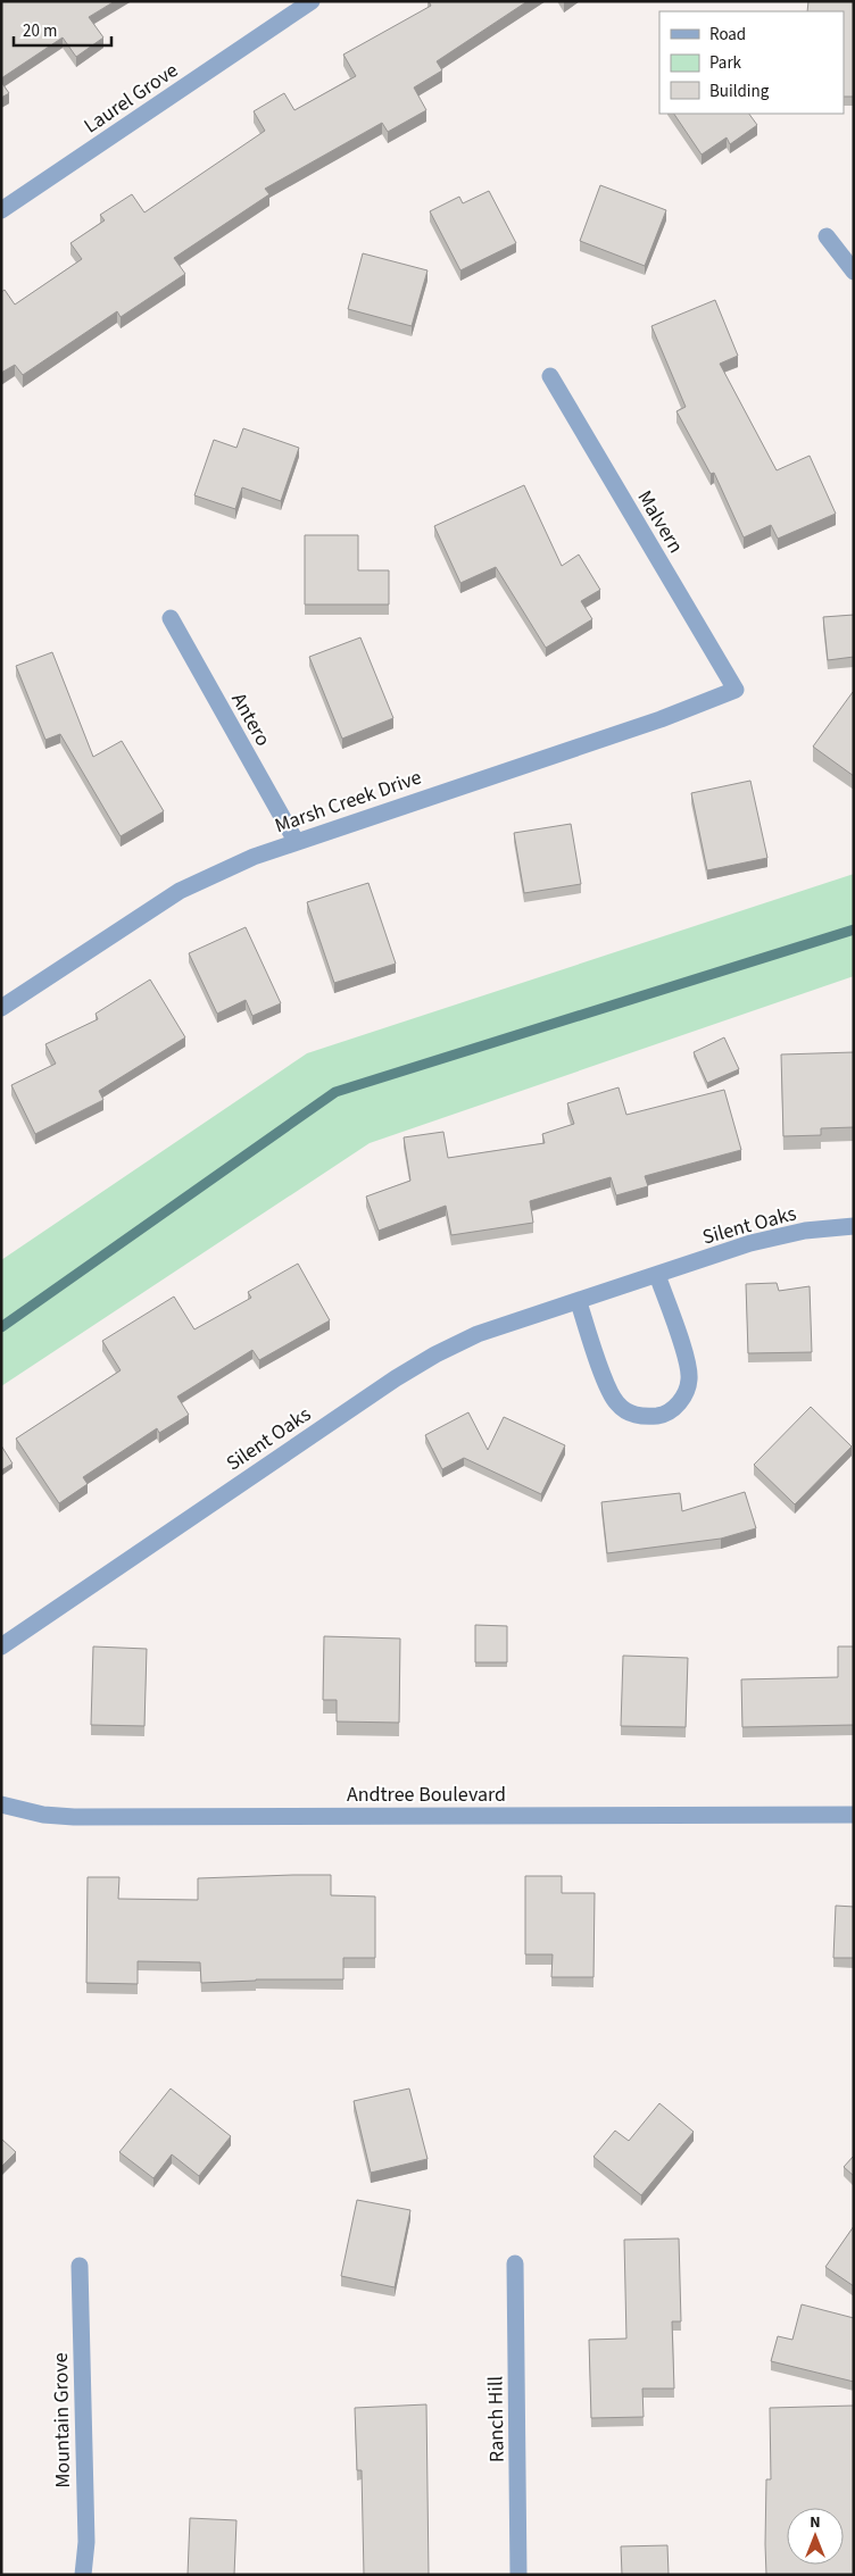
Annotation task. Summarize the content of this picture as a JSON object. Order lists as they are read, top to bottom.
{
  "streets": {
    "street": [
      "Laurel Grove",
      "Malvern",
      "Antero",
      "Marsh Creek Drive",
      "Silent Oaks",
      "Andtree Boulevard",
      "Ranch Hill",
      "Mountain Grove"
    ]
  },
  "crossings": [
    ["Malvern", "Marsh Creek Drive"],
    ["Antero", "Marsh Creek Drive"]
  ],
  "legend": ["Road", "Park", "Building"],
  "scale_bar": "20 m",
  "north": "top"
}
